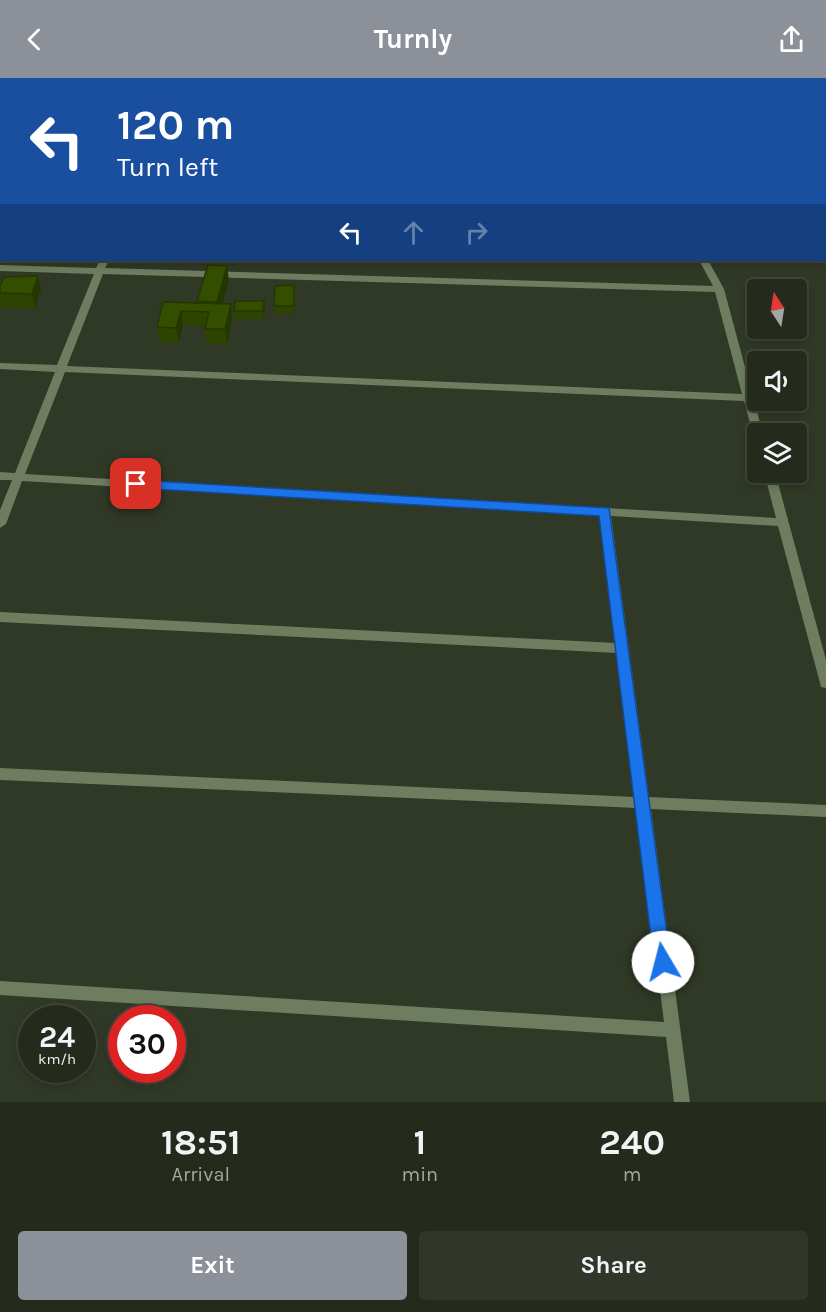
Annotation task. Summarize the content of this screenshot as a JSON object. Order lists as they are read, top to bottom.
{
  "north": "top",
  "page": {
    "header": "Turnly",
    "turn": ["120 m", "Turn left"],
    "speed": "24 km/h",
    "limit": "30",
    "eta": [
      "18:51",
      "Arrival",
      "1",
      "min",
      "240",
      "m"
    ],
    "buttons": ["Exit", "Share"]
  }
}
